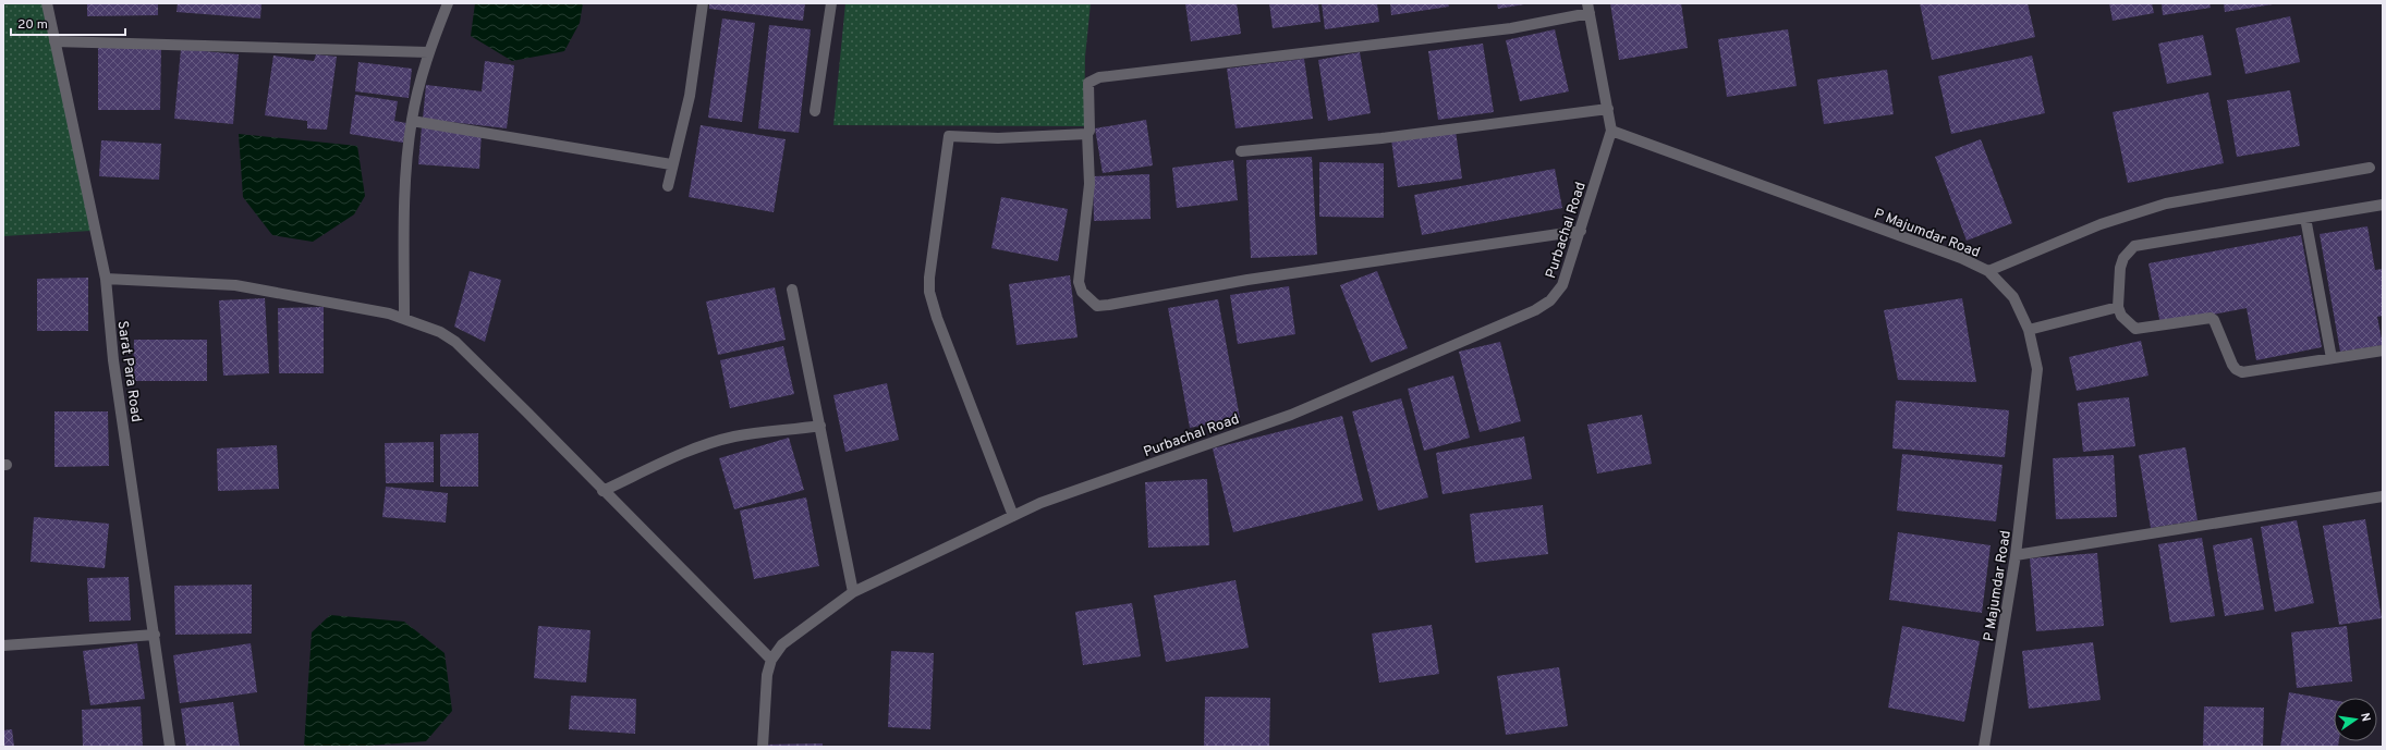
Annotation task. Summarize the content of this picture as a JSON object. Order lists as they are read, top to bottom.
{
  "streets": {
    "street": ["Purbachal Road", "P Majumdar Road", "Sarat Para Road"]
  },
  "crossings": [
    ["Purbachal Road", "P Majumdar Road"]
  ],
  "scale_bar": "20 m",
  "north": "right"
}
